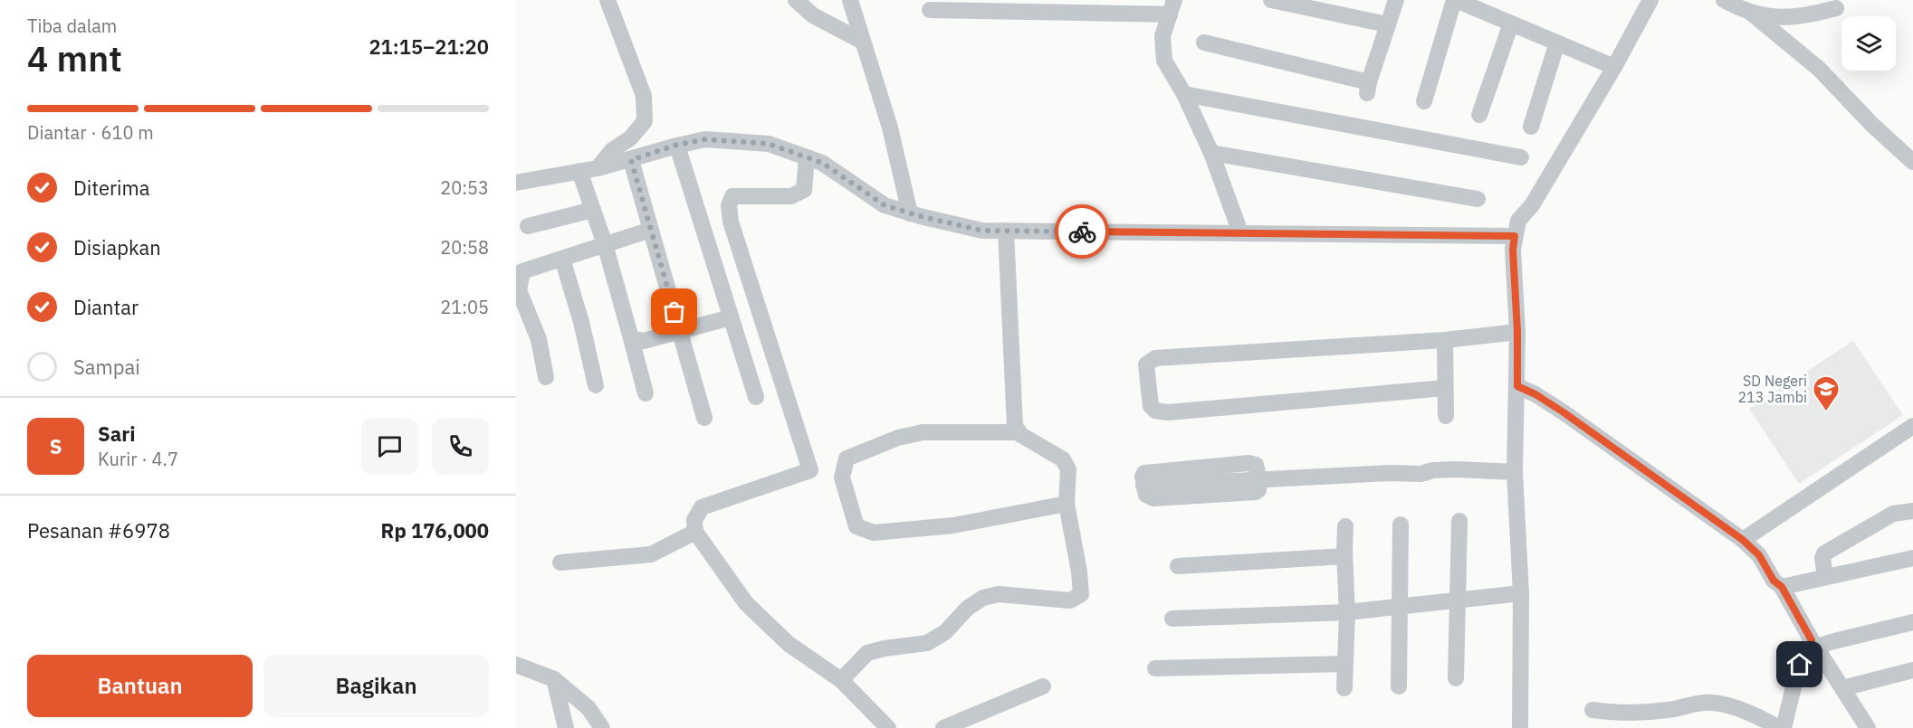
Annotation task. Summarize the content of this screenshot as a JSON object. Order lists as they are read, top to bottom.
{
  "places": {
    "school or university": ["SD Negeri 213 Jambi"]
  },
  "page": {
    "heading": ["4 mnt", "Tiba dalam", "21:15–21:20"],
    "panel": [
      "Sari",
      "Kurir · 4.7",
      "Pesanan #6978",
      "Rp 176,000"
    ],
    "bar": "Diantar · 610 m",
    "list": [
      ["Diterima", "20:53"],
      ["Disiapkan", "20:58"],
      ["Diantar", "21:05"],
      "Sampai"
    ],
    "round": "S",
    "buttons": ["Bantuan", "Bagikan"]
  }
}
